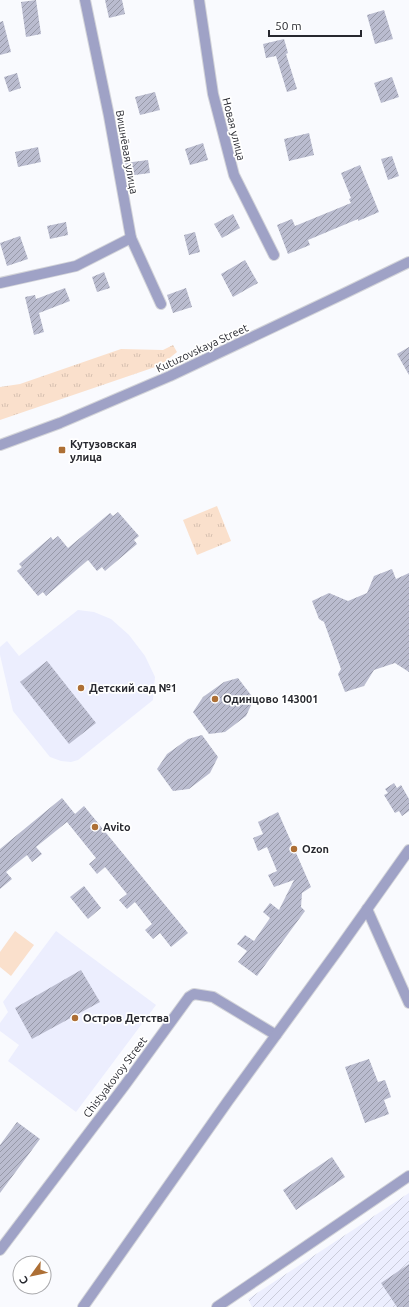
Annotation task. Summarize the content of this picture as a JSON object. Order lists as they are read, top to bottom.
{
  "streets": {
    "street": [
      "Новая улица",
      "Вишнёвая улица",
      "Kutuzovskaya Street",
      "Chistyakovoy Street"
    ]
  },
  "places": {
    "transit": ["Кутузовская улица"],
    "other": [
      "Детский сад №1",
      "Одинцово 143001",
      "Avito",
      "Ozon",
      "Остров Детства"
    ]
  },
  "scale_bar": "50 m",
  "north": "bottom left"
}
